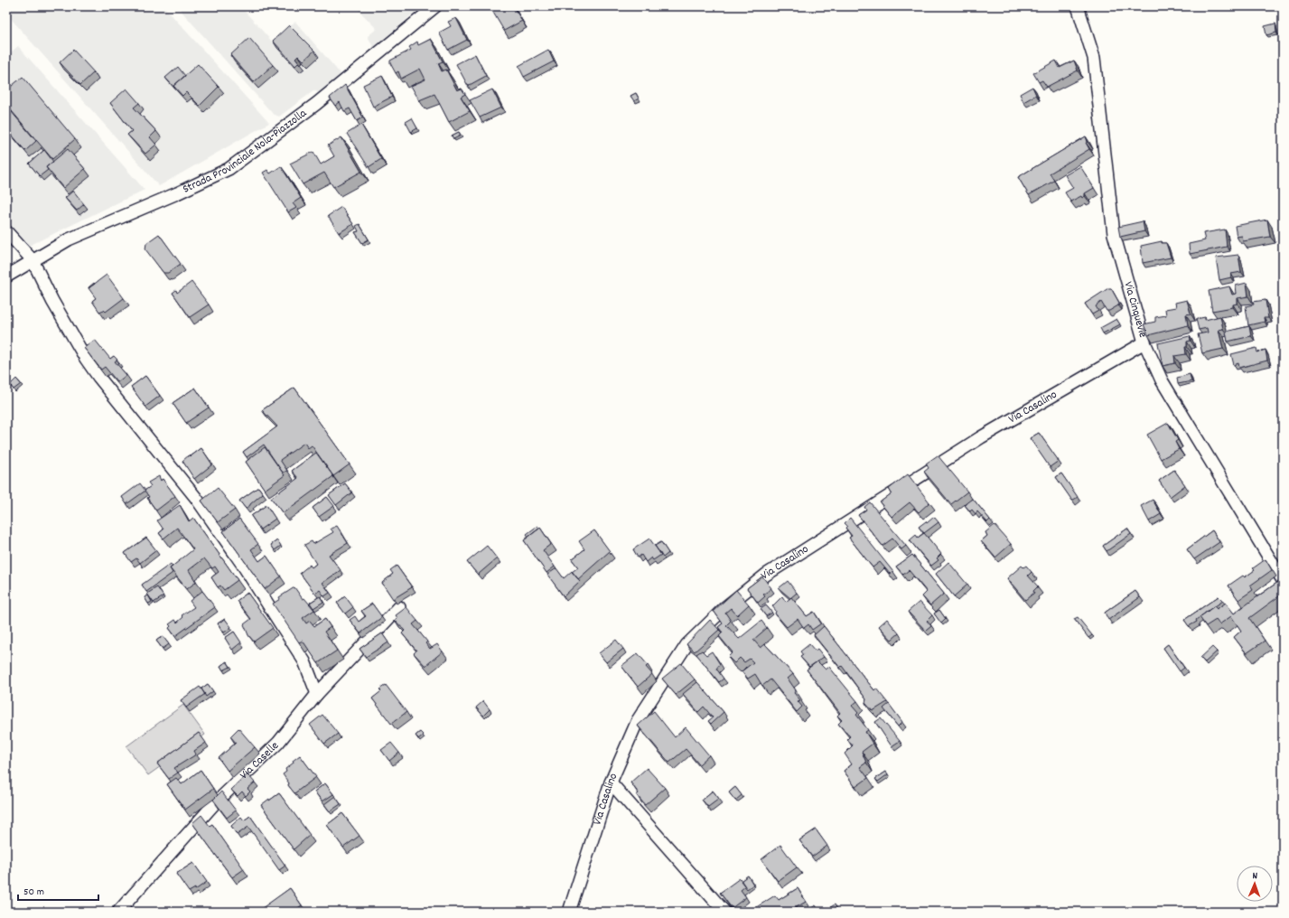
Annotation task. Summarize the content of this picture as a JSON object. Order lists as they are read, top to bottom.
{
  "streets": {
    "street": [
      "Strada Provinciale Nola-Piazzolla",
      "Via Cinquevie",
      "Via Casalino",
      "Via Caselle"
    ]
  },
  "crossings": [
    ["Via Cinquevie", "Via Casalino"]
  ],
  "scale_bar": "50 m",
  "north": "top"
}
